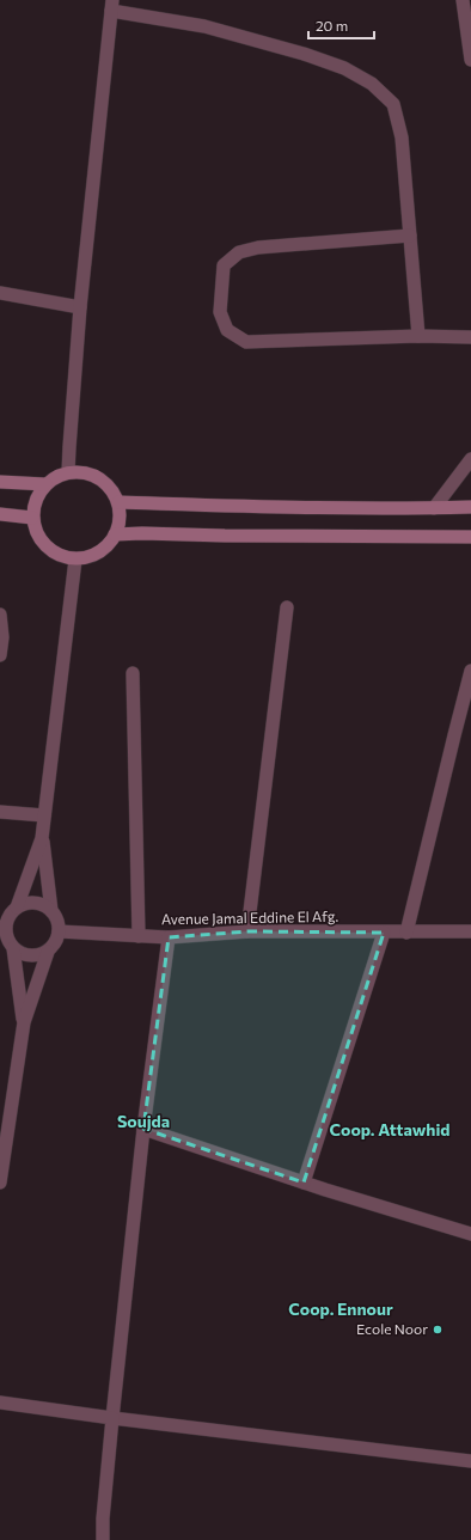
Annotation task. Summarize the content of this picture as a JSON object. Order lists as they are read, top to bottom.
{
  "streets": {
    "street": ["Avenue Jamal Eddine El Afg."]
  },
  "districts": ["Soujda", "Coop. Attawhid", "Coop. Ennour"],
  "places": ["Ecole Noor"],
  "scale_bar": "20 m"
}
